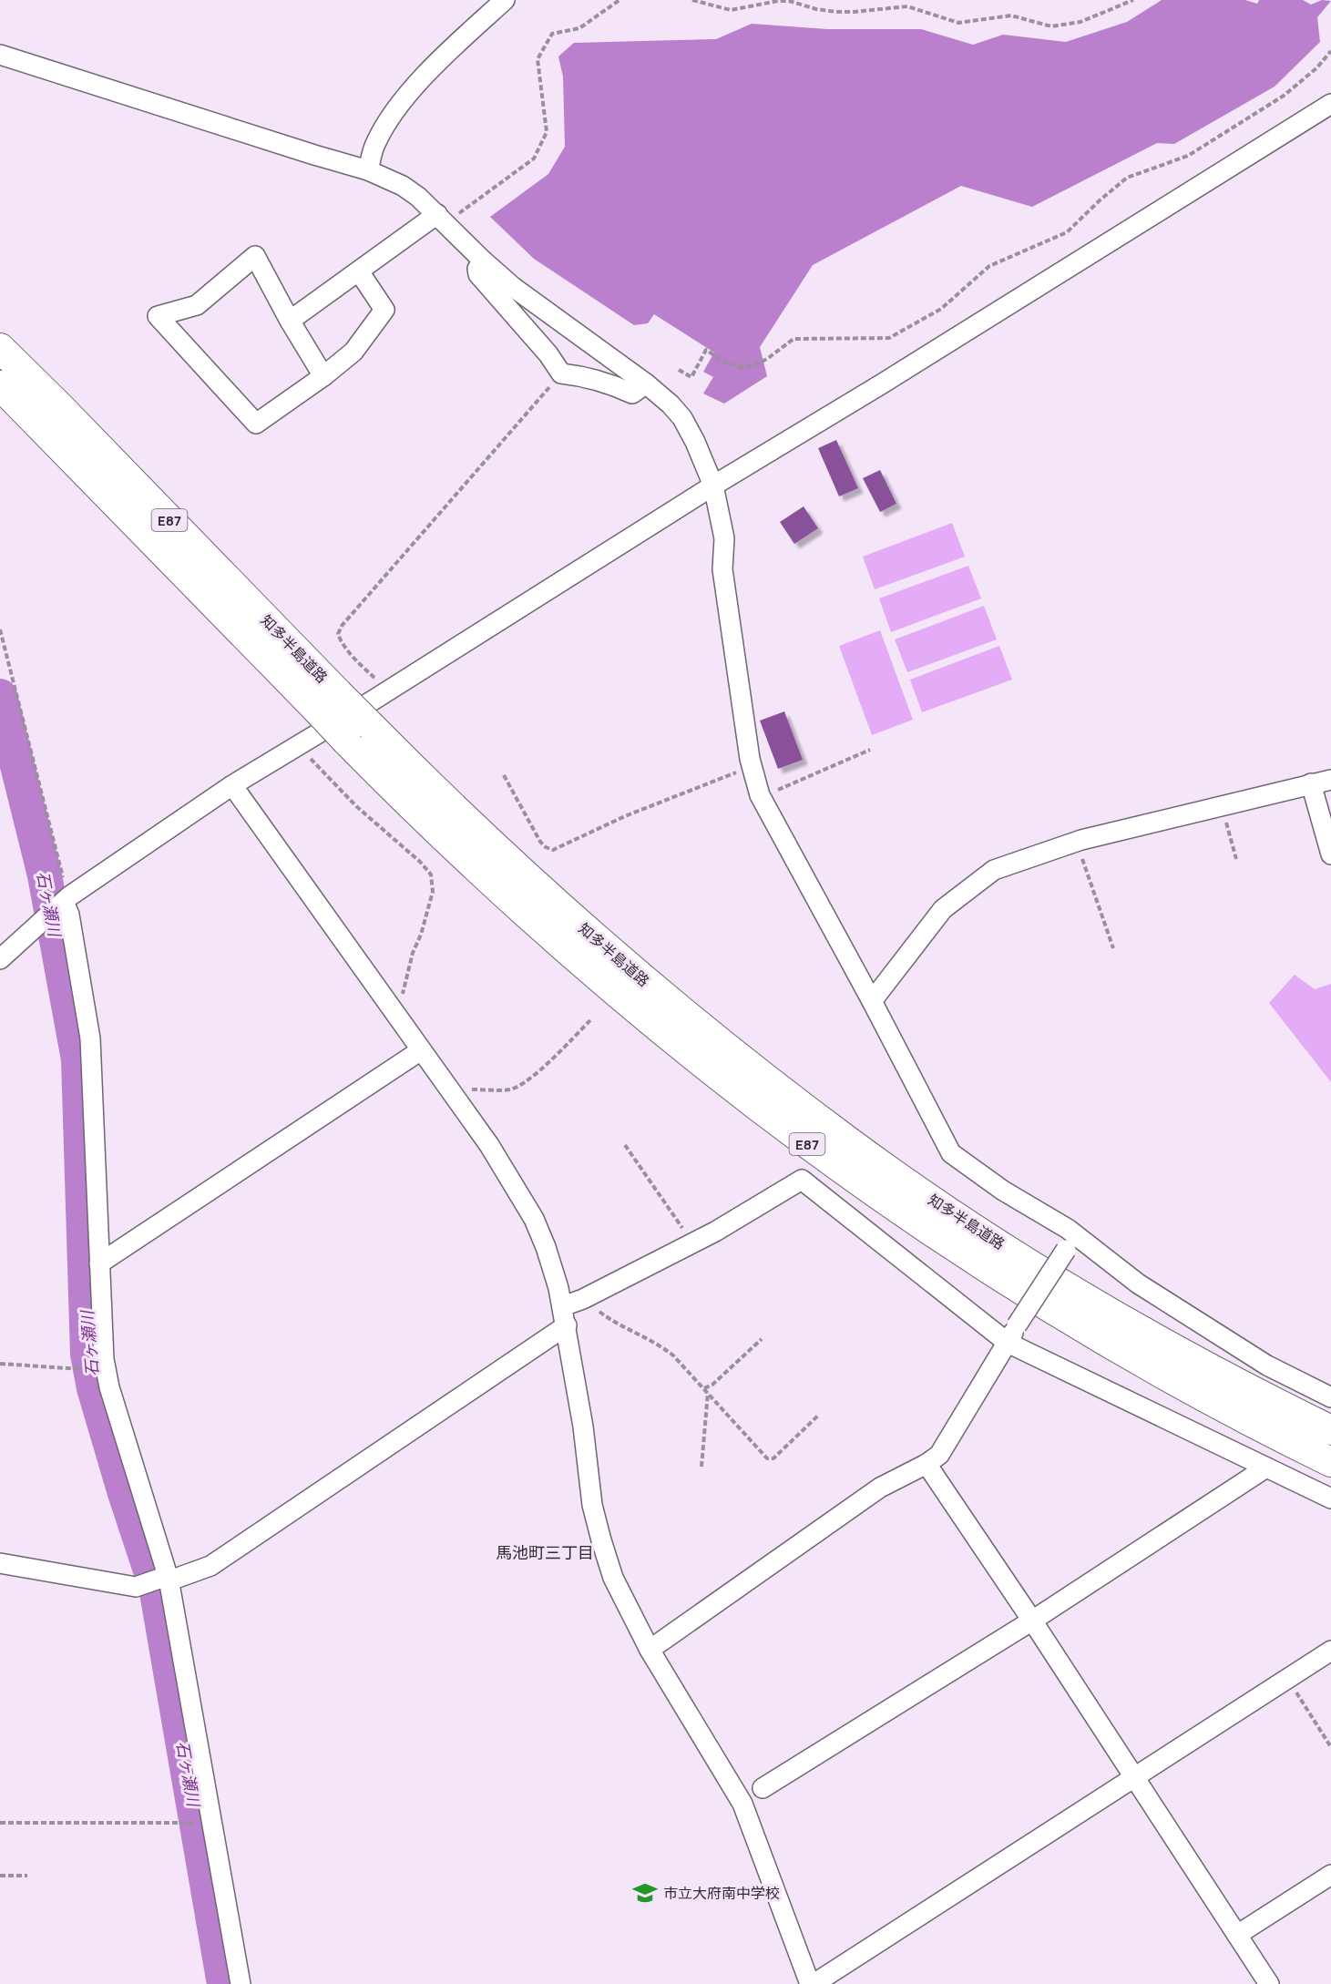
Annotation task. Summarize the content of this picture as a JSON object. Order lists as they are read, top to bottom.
{
  "streets": {
    "highway": ["E87", "知多半島道路"]
  },
  "districts": ["馬池町三丁目"],
  "water": ["石ヶ瀬川"],
  "places": {
    "school or university": ["市立大府南中学校"]
  }
}
